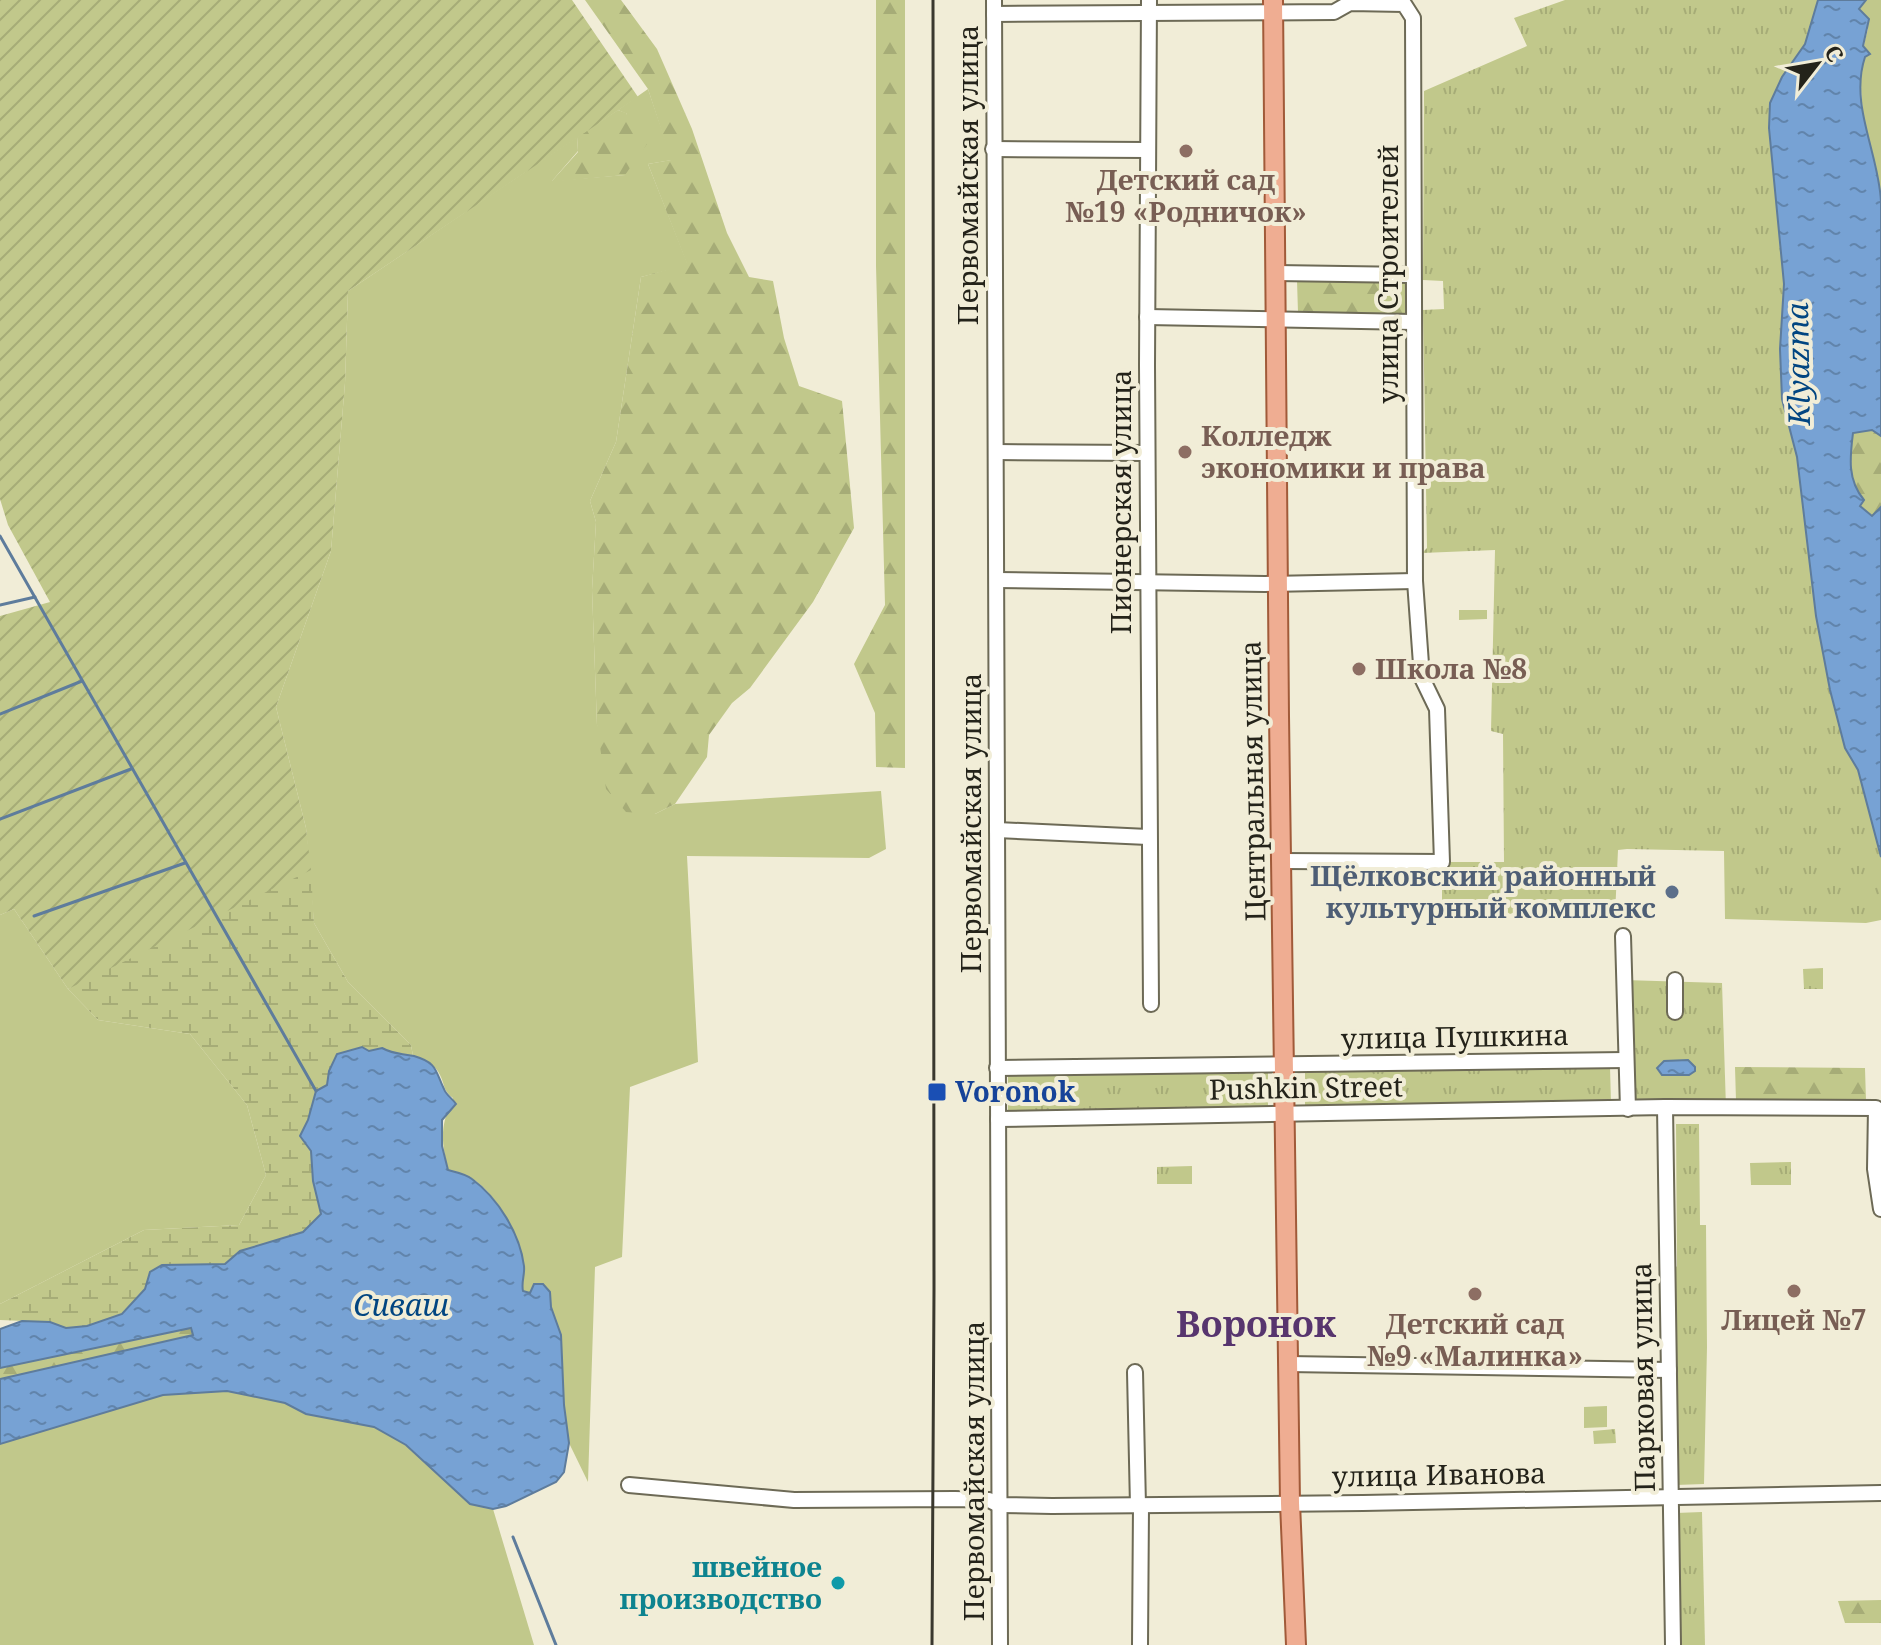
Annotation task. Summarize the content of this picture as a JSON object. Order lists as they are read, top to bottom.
{
  "streets": {
    "main road": ["Центральная улица"],
    "street": [
      "Первомайская улица",
      "улица Строителей",
      "Пионерская улица",
      "улица Пушкина",
      "Pushkin Street",
      "Парковая улица",
      "улица Иванова"
    ]
  },
  "crossings": [
    ["Первомайская улица", "Pushkin Street"],
    ["Первомайская улица", "улица Иванова"],
    ["улица Строителей", "Центральная улица"],
    ["Центральная улица", "улица Пушкина"],
    ["Центральная улица", "Pushkin Street"],
    ["Центральная улица", "улица Иванова"],
    ["улица Пушкина", "Pushkin Street"],
    ["Pushkin Street", "Парковая улица"],
    ["Парковая улица", "улица Иванова"]
  ],
  "districts": ["Воронок"],
  "water": ["Klyazma", "Сиваш"],
  "places": {
    "other": [
      "Детский сад №19 «Родничок»",
      "Колледж экономики и права",
      "Школа №8",
      "Щёлковский районный культурный комплекс",
      "Лицей №7",
      "Детский сад №9 «Малинка»",
      "швейное производство"
    ],
    "transit": ["Voronok"]
  },
  "north": "top right"
}
